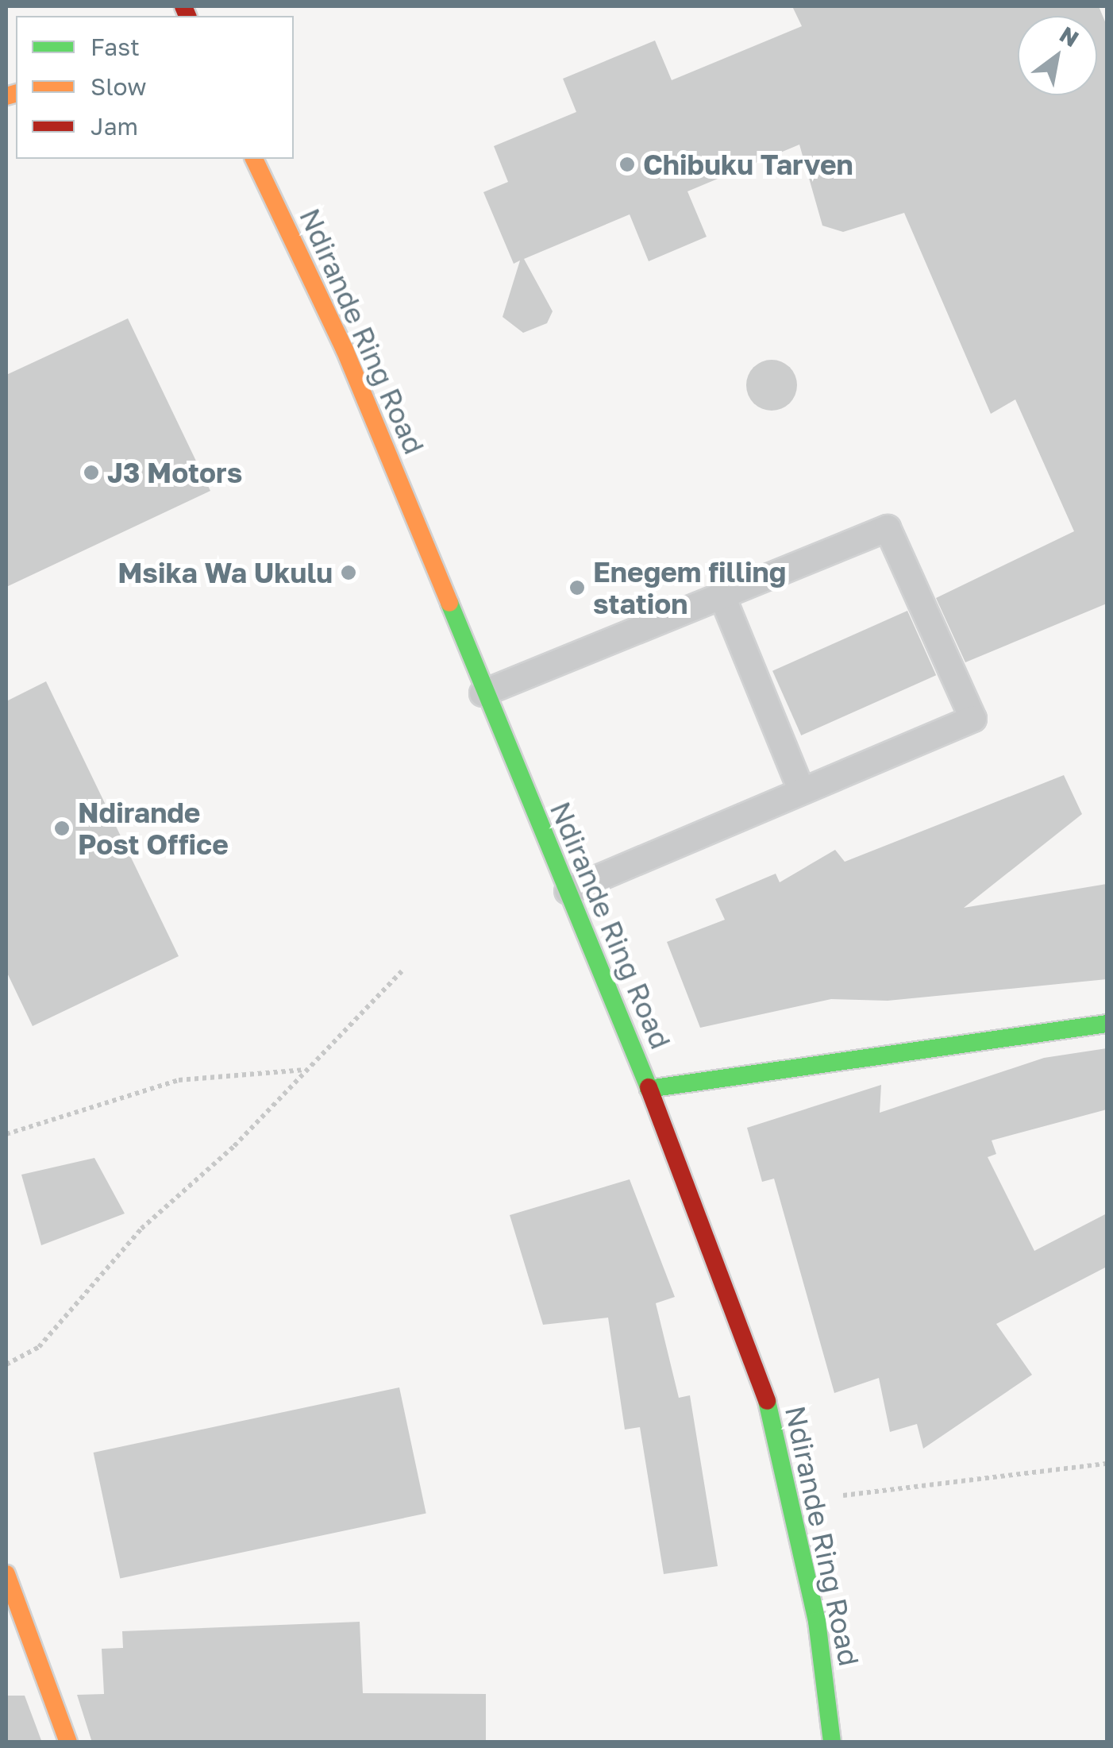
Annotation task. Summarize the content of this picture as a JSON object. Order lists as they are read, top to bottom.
{
  "streets": {
    "street": ["Ndirande Ring Road"]
  },
  "places": [
    "Chibuku Tarven",
    "J3 Motors",
    "Msika Wa Ukulu",
    "Enegem filling station",
    "Ndirande Post Office"
  ],
  "legend": ["Fast", "Slow", "Jam"],
  "north": "top right"
}
